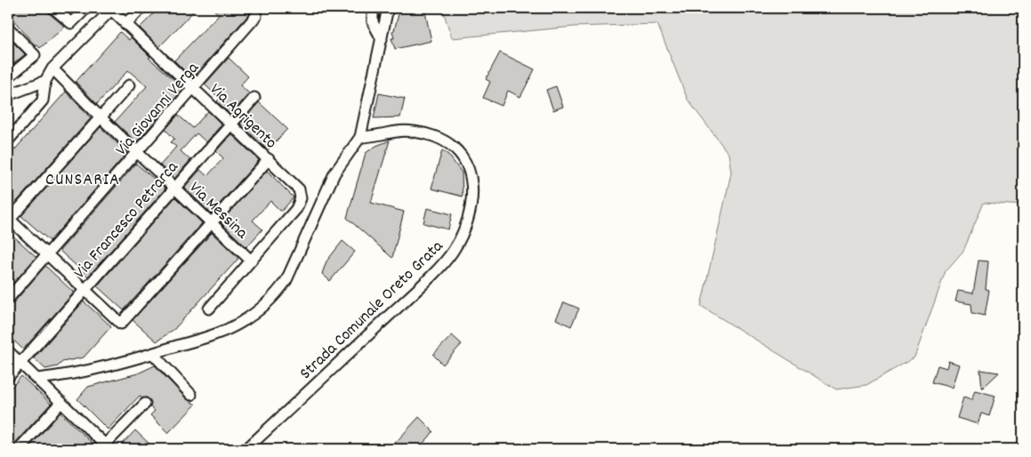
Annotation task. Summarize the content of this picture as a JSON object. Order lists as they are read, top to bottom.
{
  "streets": {
    "street": [
      "Via Giovanni Verga",
      "Via Agrigento",
      "Via Messina",
      "Via Francesco Petrarca",
      "Strada Comunale Oreto Grata"
    ]
  },
  "crossings": [
    ["Via Giovanni Verga", "Via Agrigento"],
    ["Via Giovanni Verga", "Via Messina"],
    ["Via Agrigento", "Via Messina"],
    ["Via Agrigento", "Via Francesco Petrarca"],
    ["Via Messina", "Via Francesco Petrarca"]
  ],
  "districts": ["CUNSARIA"]
}
